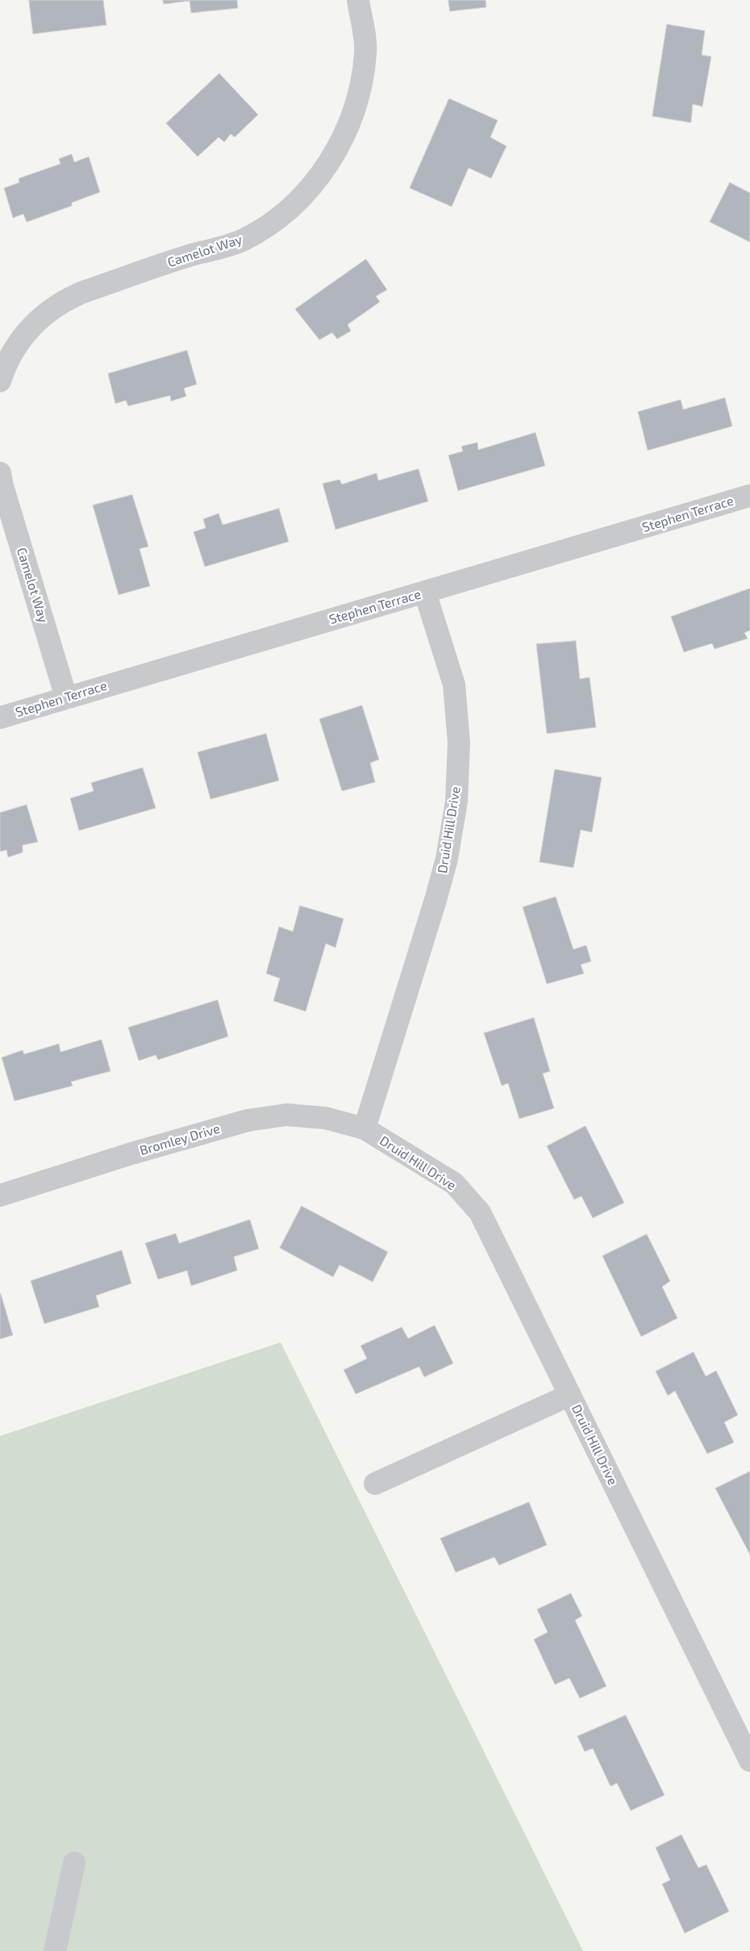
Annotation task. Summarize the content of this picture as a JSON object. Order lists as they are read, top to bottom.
{
  "streets": {
    "street": [
      "Camelot Way",
      "Stephen Terrace",
      "Druid Hill Drive",
      "Bromley Drive"
    ]
  },
  "crossings": [
    ["Camelot Way", "Stephen Terrace"],
    ["Stephen Terrace", "Druid Hill Drive"],
    ["Druid Hill Drive", "Bromley Drive"]
  ]
}
